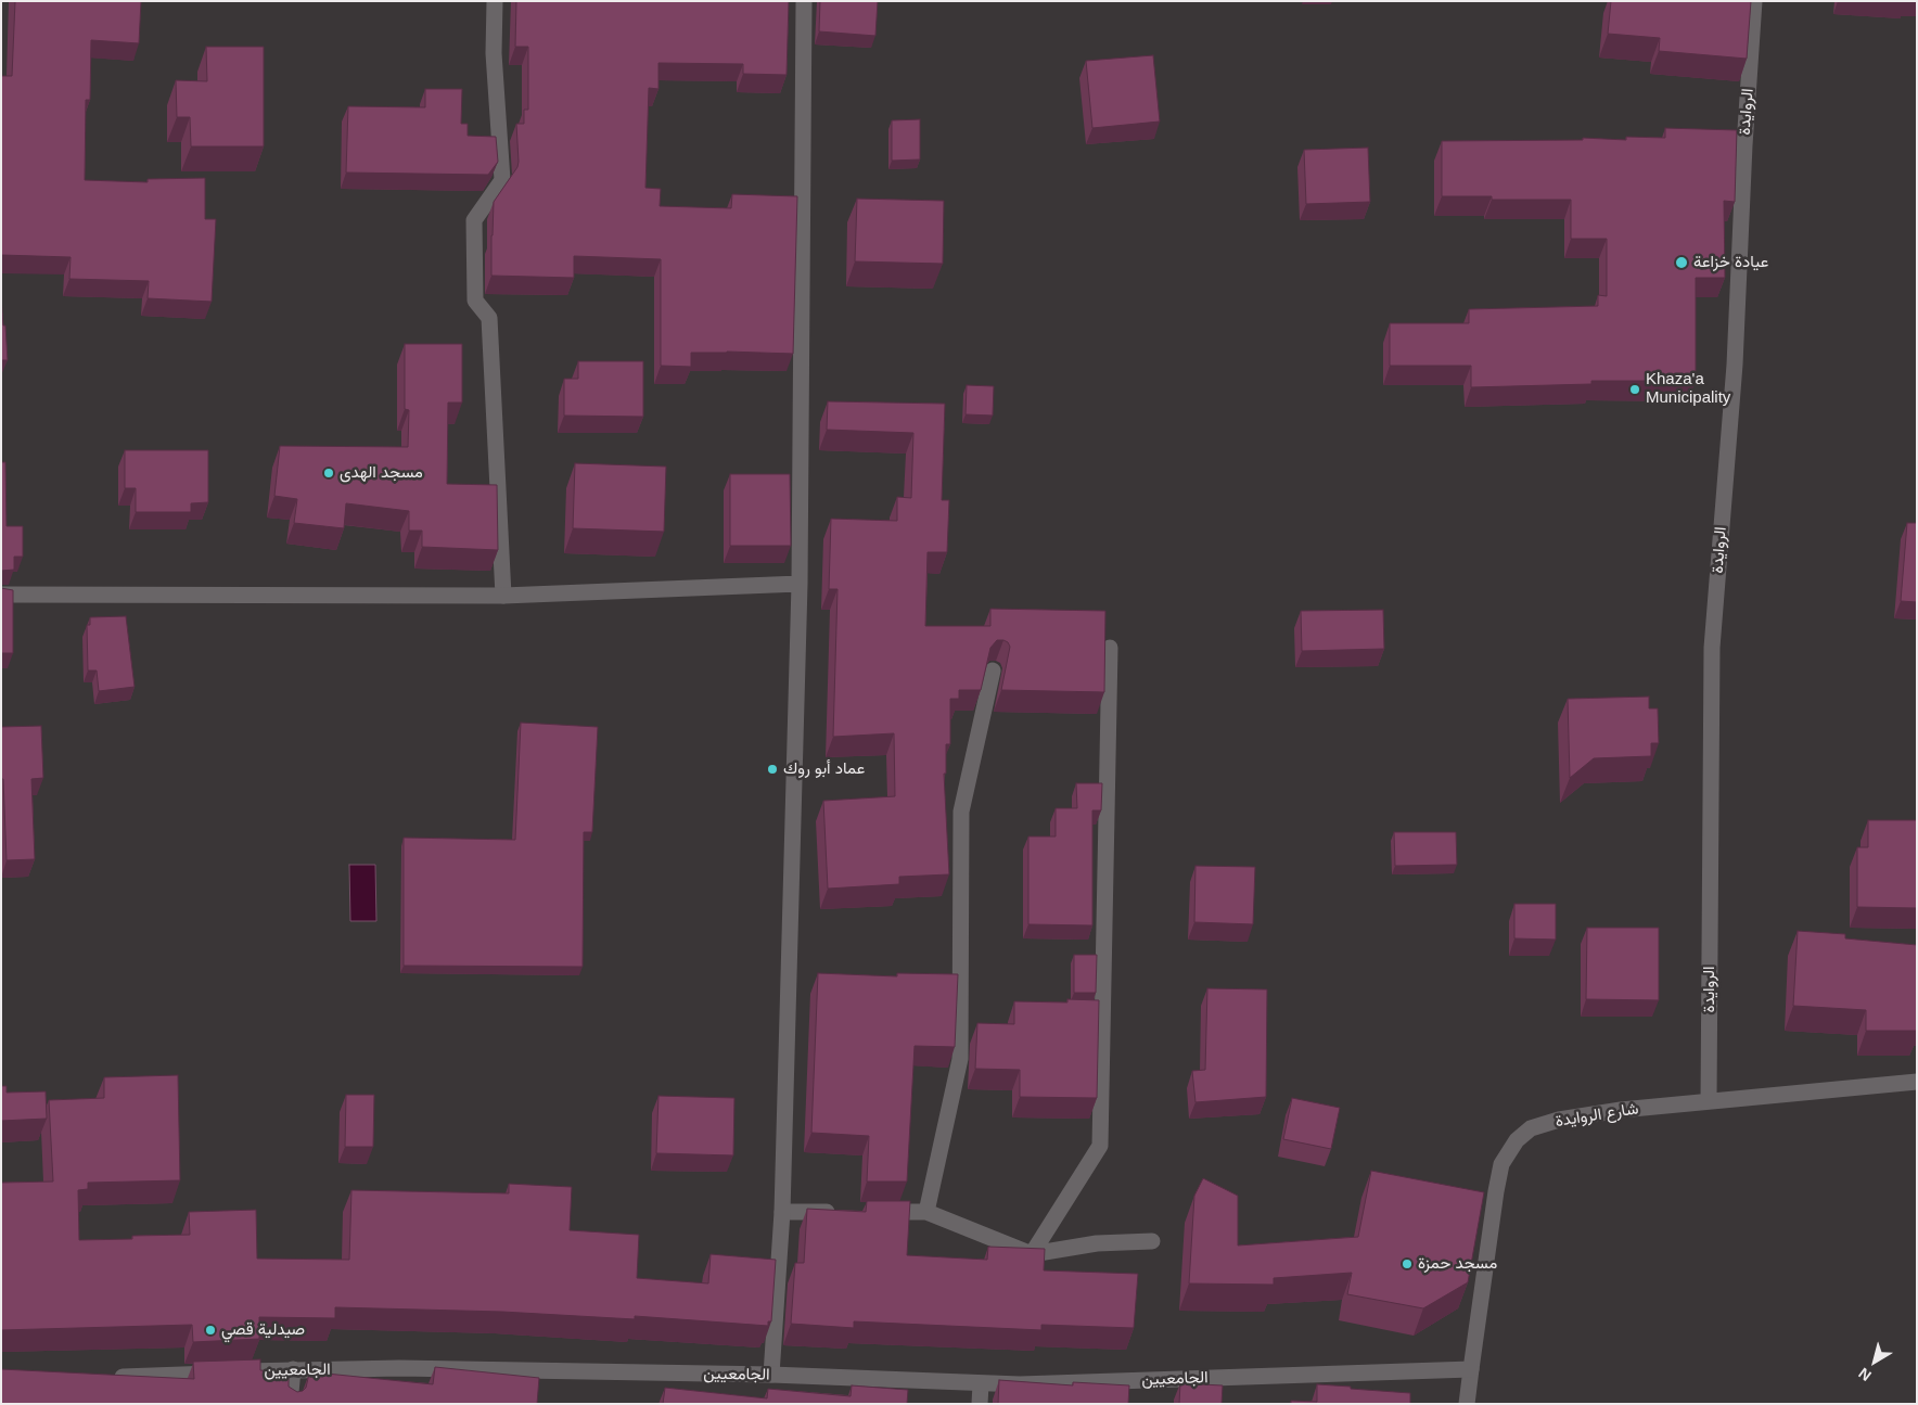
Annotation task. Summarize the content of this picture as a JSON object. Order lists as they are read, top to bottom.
{
  "streets": {
    "street": ["الروايدة", "شارع الروايدة", "الجامعيين"]
  },
  "crossings": [
    ["الروايدة", "شارع الروايدة"],
    ["شارع الروايدة", "الجامعيين"]
  ],
  "places": [
    "عيادة خزاعة",
    "Khaza'a Municipality",
    "مسجد الهدى",
    "عماد أبو روك",
    "مسجد حمزة",
    "صيدلية قصي"
  ],
  "north": "bottom left"
}
